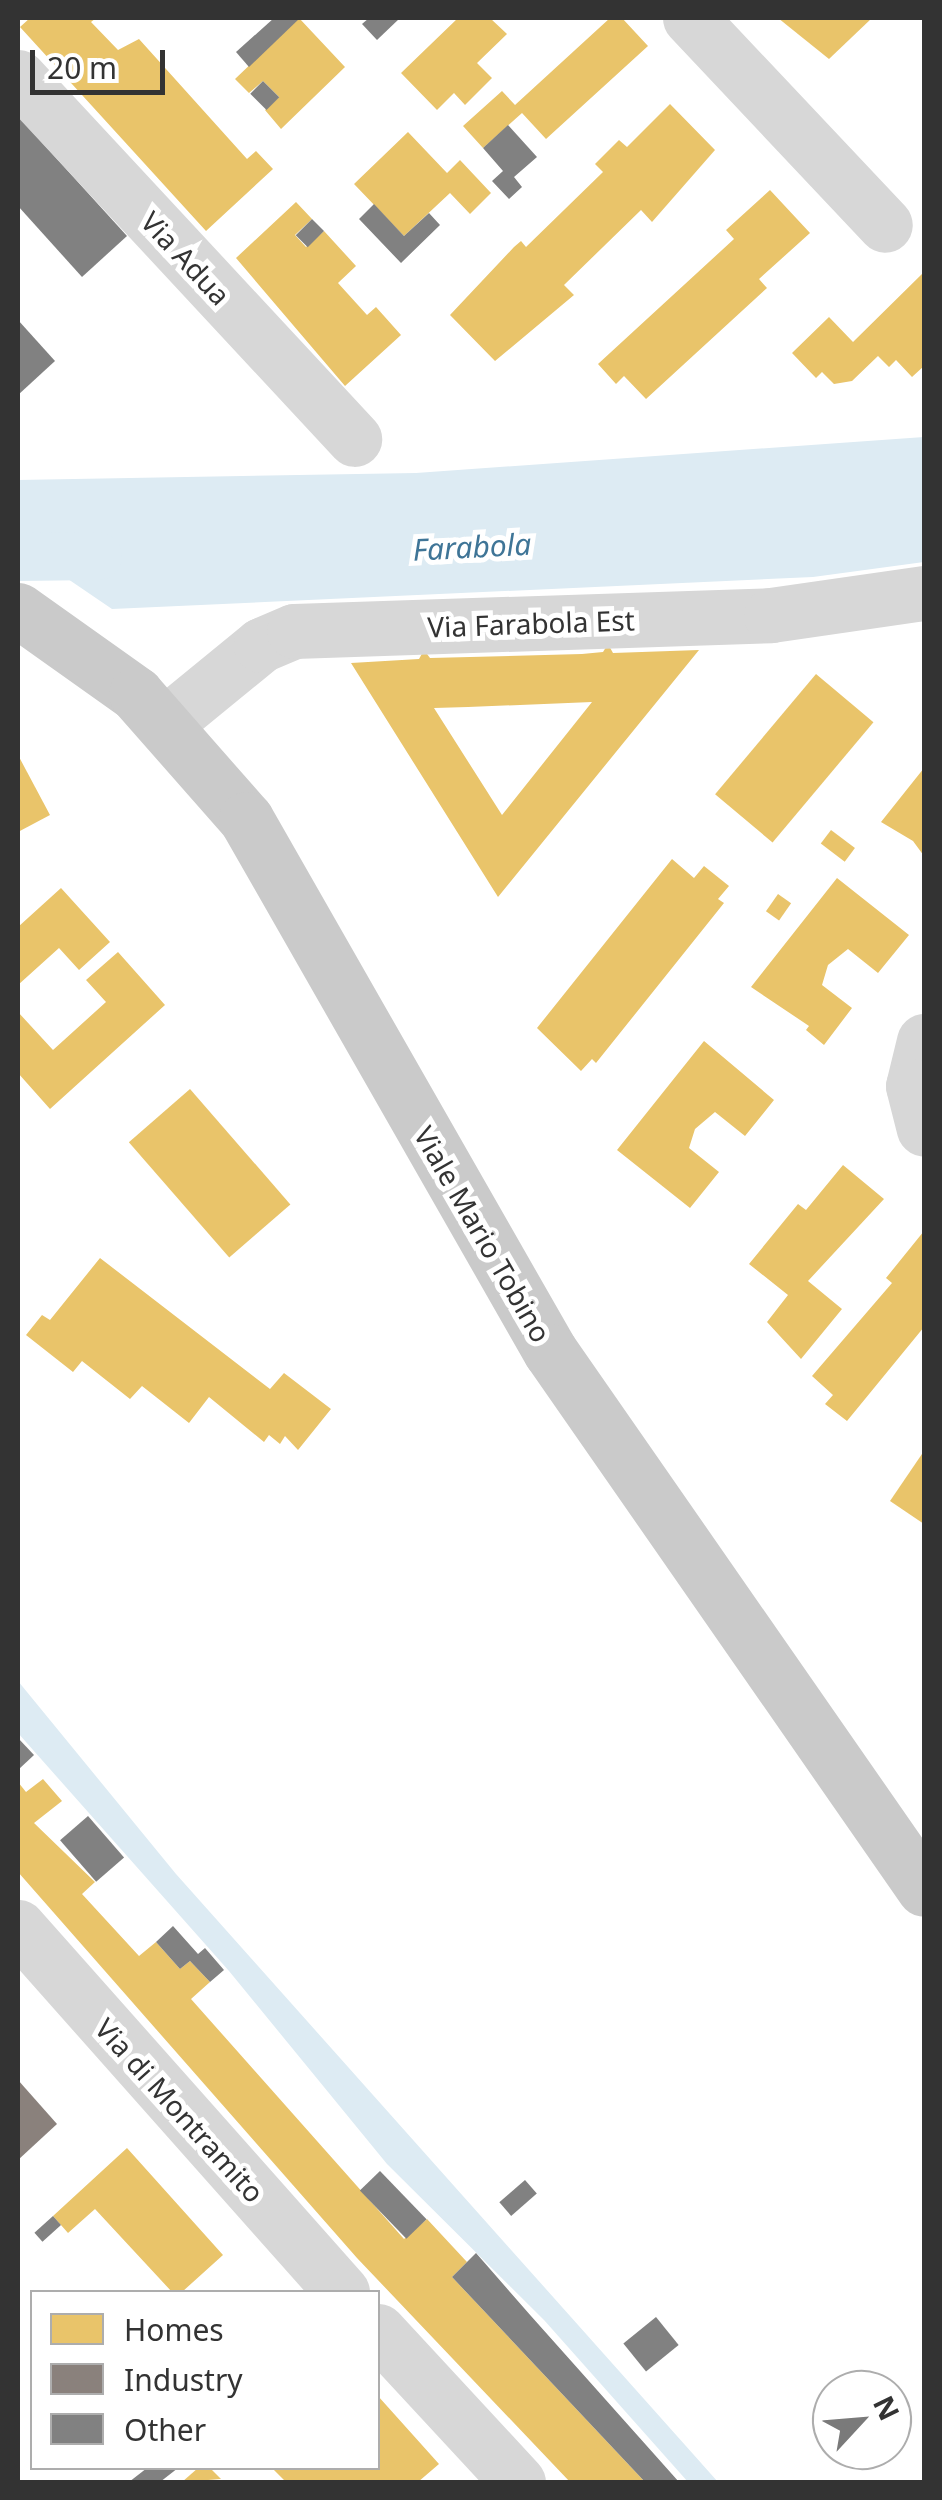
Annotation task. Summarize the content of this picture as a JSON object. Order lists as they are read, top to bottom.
{
  "streets": {
    "main road": ["Viale Mario Tobino"],
    "street": ["Via Adua", "Via Farabola Est", "Via di Montramito"]
  },
  "crossings": [
    ["Via Farabola Est", "Viale Mario Tobino"]
  ],
  "water": ["Farabola"],
  "legend": ["Homes", "Industry", "Other"],
  "scale_bar": "20 m",
  "north": "top right"
}
